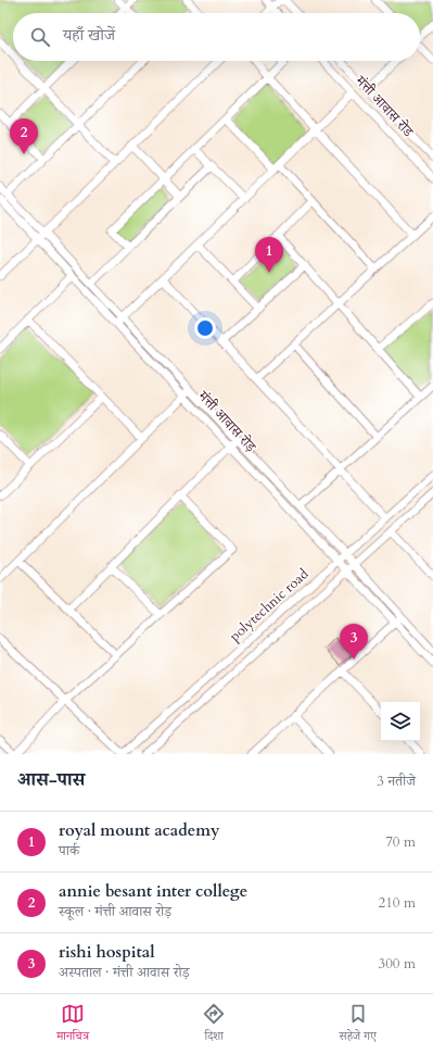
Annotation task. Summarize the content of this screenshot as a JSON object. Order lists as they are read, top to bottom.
{
  "streets": {
    "street": ["मंत्ती आवास रोड", "मंत्ती आवास रोड़", "polytechnic road"]
  },
  "crossings": [
    ["मंत्ती आवास रोड़", "polytechnic road"]
  ],
  "page": {
    "search": "यहाँ खोजें",
    "pins": ["2", "1", "3"],
    "heading": ["आस-पास", "3 नतीजे"],
    "list": [
      {
        "mark": "1",
        "name": "royal mount academy",
        "note": "पार्क",
        "value": "70 m"
      },
      {
        "mark": "2",
        "name": "annie besant inter college",
        "note": "स्कूल · मंत्ती आवास रोड़",
        "value": "210 m"
      },
      {
        "mark": "3",
        "name": "rishi hospital",
        "note": "अस्पताल · मंत्ती आवास रोड़",
        "value": "300 m"
      }
    ],
    "nav": ["मानचित्र", "दिशा", "सहेजे गए"]
  }
}
